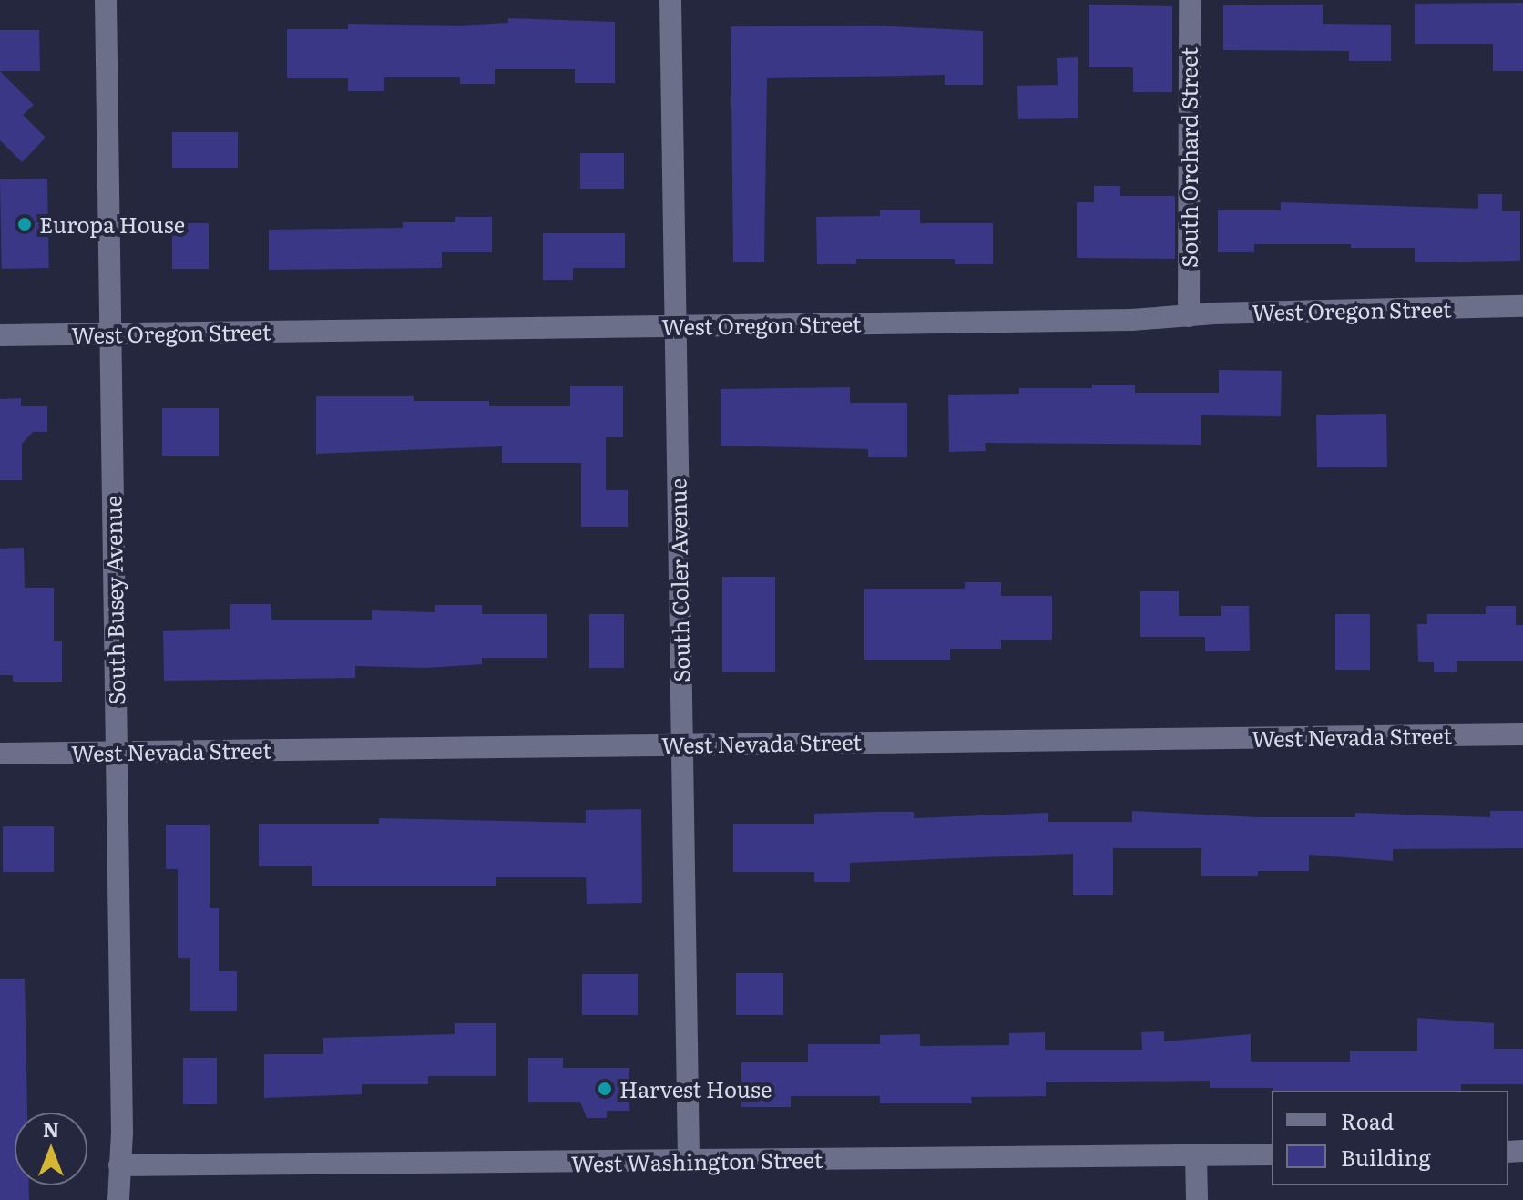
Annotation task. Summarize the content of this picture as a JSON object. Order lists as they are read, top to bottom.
{
  "streets": {
    "street": [
      "South Orchard Street",
      "West Oregon Street",
      "South Coler Avenue",
      "South Busey Avenue",
      "West Nevada Street",
      "West Washington Street"
    ]
  },
  "crossings": [
    ["South Orchard Street", "West Oregon Street"],
    ["West Oregon Street", "South Coler Avenue"],
    ["West Oregon Street", "South Busey Avenue"],
    ["South Coler Avenue", "West Nevada Street"],
    ["South Coler Avenue", "West Washington Street"],
    ["South Busey Avenue", "West Nevada Street"],
    ["South Busey Avenue", "West Washington Street"]
  ],
  "places": ["Europa House", "Harvest House"],
  "legend": ["Road", "Building"],
  "north": "top"
}
